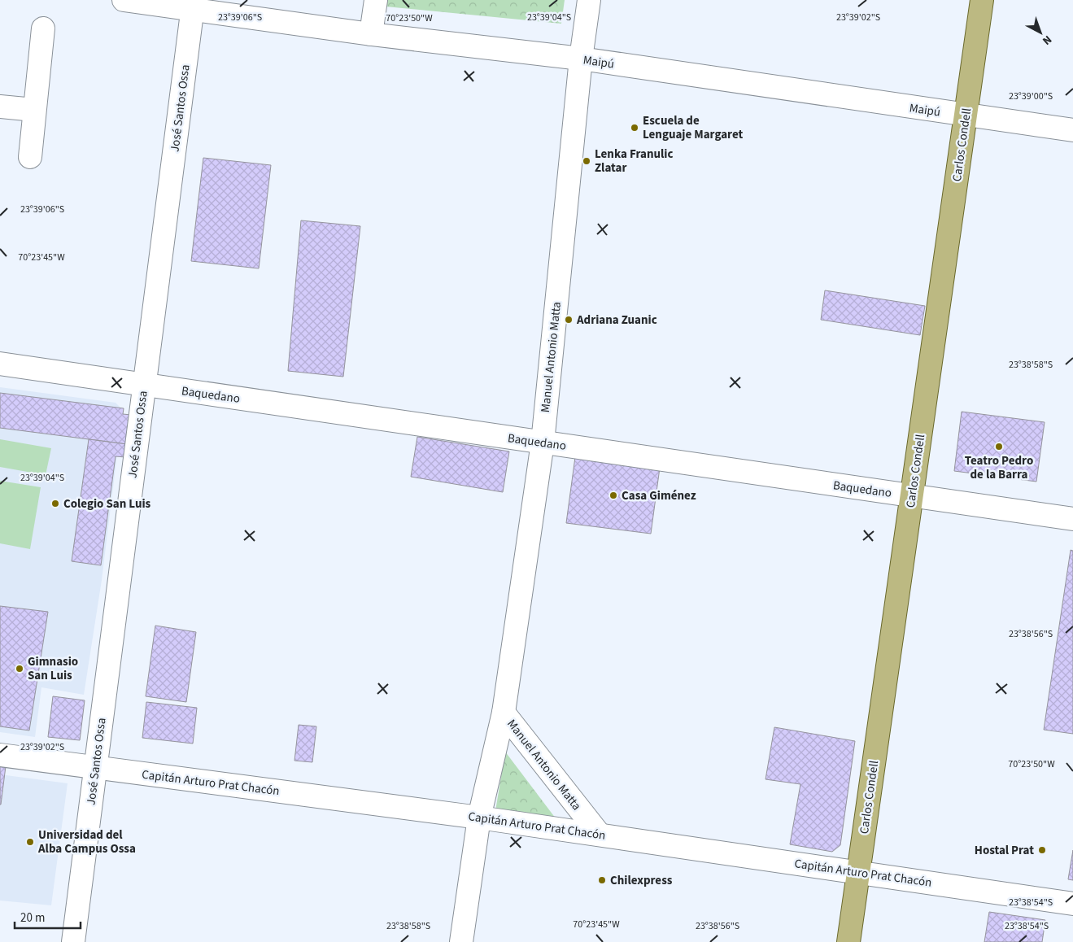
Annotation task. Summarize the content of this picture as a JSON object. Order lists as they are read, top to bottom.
{
  "streets": {
    "main road": ["Carlos Condell"],
    "street": [
      "Maipú",
      "José Santos Ossa",
      "Manuel Antonio Matta",
      "Baquedano",
      "Capitán Arturo Prat Chacón"
    ]
  },
  "crossings": [
    ["Maipú", "José Santos Ossa"],
    ["Maipú", "Carlos Condell"],
    ["Maipú", "Manuel Antonio Matta"],
    ["José Santos Ossa", "Baquedano"],
    ["José Santos Ossa", "Capitán Arturo Prat Chacón"],
    ["Carlos Condell", "Baquedano"],
    ["Carlos Condell", "Capitán Arturo Prat Chacón"],
    ["Manuel Antonio Matta", "Baquedano"],
    ["Manuel Antonio Matta", "Capitán Arturo Prat Chacón"]
  ],
  "places": [
    "Escuela de Lenguaje Margaret",
    "Lenka Franulic Zlatar",
    "Adriana Zuanic",
    "Teatro Pedro de la Barra",
    "Casa Giménez",
    "Colegio San Luis",
    "Gimnasio San Luis",
    "Universidad del Alba Campus Ossa",
    "Hostal Prat",
    "Chilexpress"
  ],
  "scale_bar": "20 m",
  "north": "bottom right",
  "coordinates": [
    "23°39'06\"S",
    "23°39'04\"S",
    "23°39'02\"S",
    "70°23'50\"W",
    "23°39'00\"S",
    "70°23'45\"W",
    "23°38'58\"S",
    "23°38'56\"S",
    "23°38'54\"S"
  ]
}
